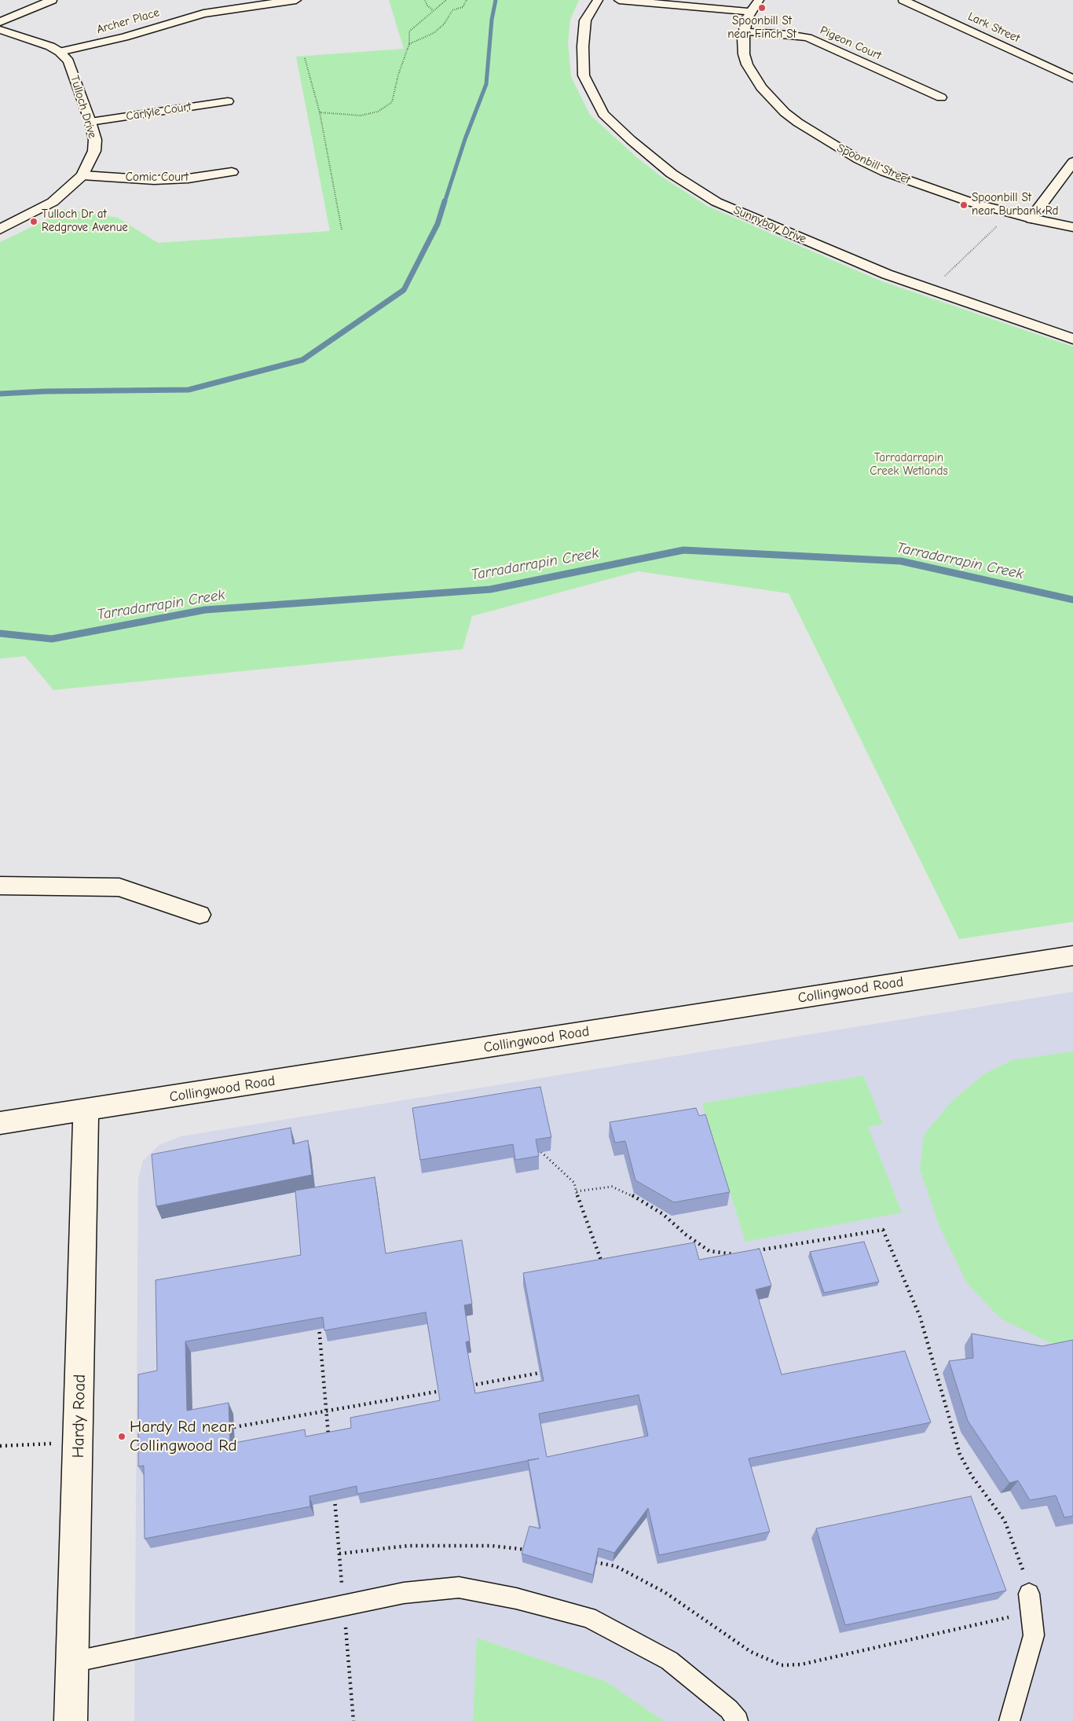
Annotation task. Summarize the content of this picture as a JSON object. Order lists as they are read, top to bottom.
{
  "streets": {
    "street": [
      "Archer Place",
      "Lark Street",
      "Pigeon Court",
      "Tulloch Drive",
      "Carlyle Court",
      "Spoonbill Street",
      "Comic Court",
      "Sunnybay Drive",
      "Collingwood Road",
      "Hardy Road"
    ]
  },
  "crossings": [
    ["Archer Place", "Tulloch Drive"],
    ["Pigeon Court", "Spoonbill Street"],
    ["Tulloch Drive", "Carlyle Court"],
    ["Tulloch Drive", "Comic Court"],
    ["Collingwood Road", "Hardy Road"]
  ],
  "water": ["Tarradarrapin Creek"],
  "parks": ["Tarradarrapin Creek Wetlands"],
  "places": [
    "Spoonbill St near Finch St",
    "Spoonbill St near Burbank Rd",
    "Tulloch Dr at Redgrove Avenue",
    "Hardy Rd near Collingwood Rd"
  ]
}
